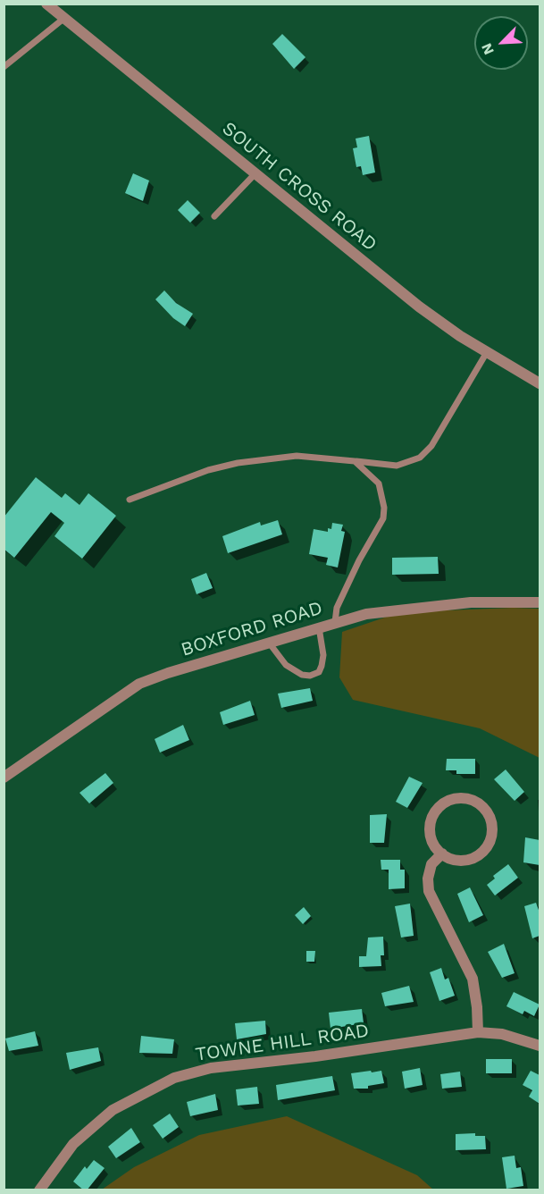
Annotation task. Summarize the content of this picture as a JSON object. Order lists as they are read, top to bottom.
{
  "streets": {
    "street": ["SOUTH CROSS ROAD", "BOXFORD ROAD", "TOWNE HILL ROAD"]
  },
  "north": "bottom left"
}
